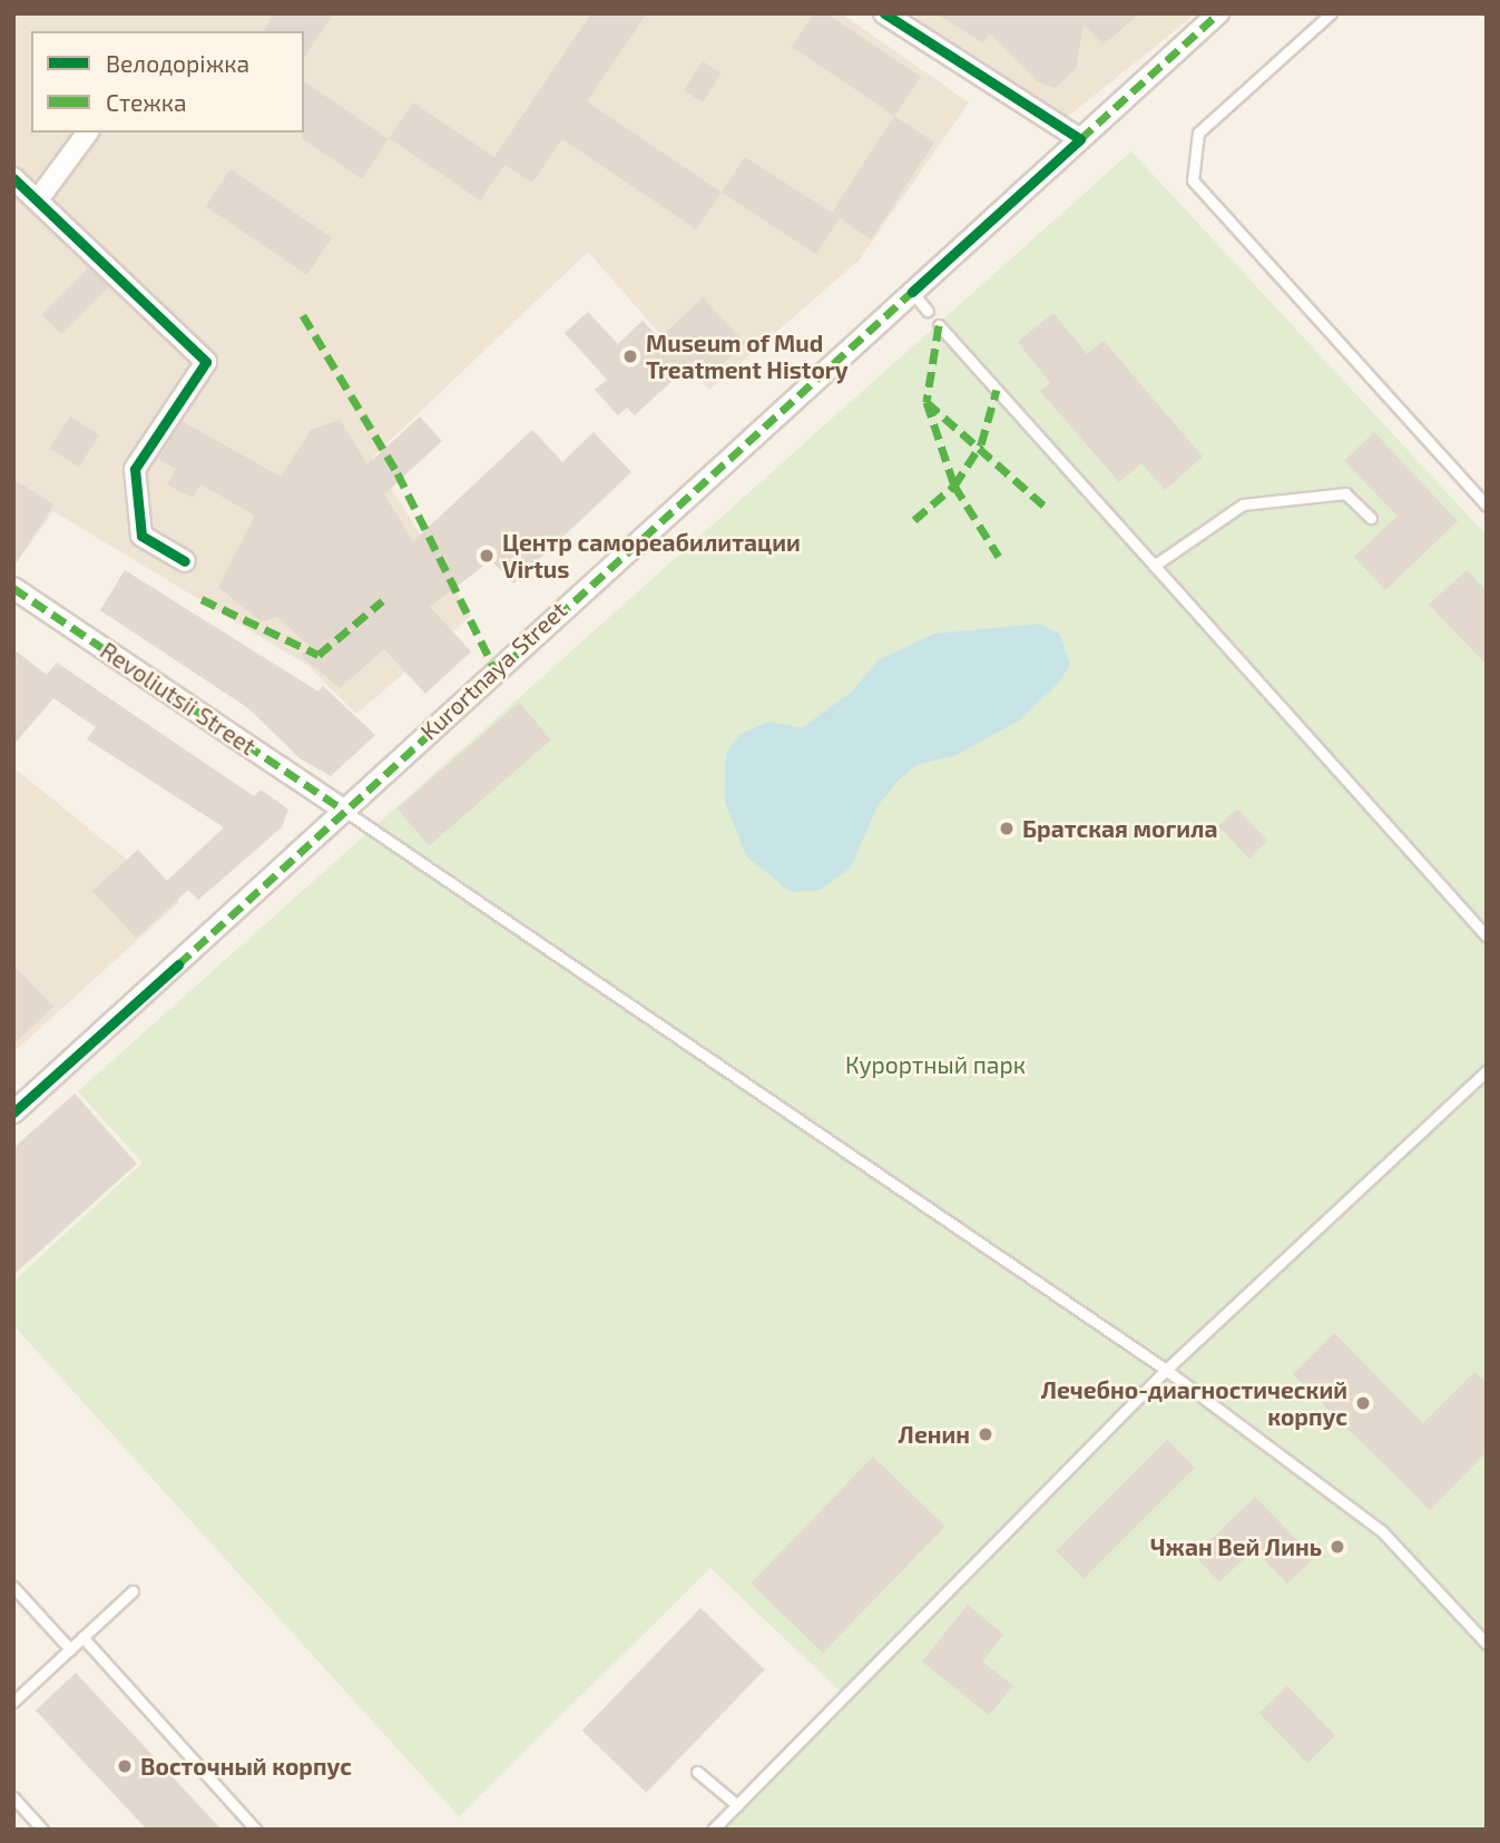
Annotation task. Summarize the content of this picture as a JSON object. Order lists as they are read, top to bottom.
{
  "streets": {
    "street": ["Kurortnaya Street", "Revoliutsii Street"]
  },
  "crossings": [
    ["Kurortnaya Street", "Revoliutsii Street"]
  ],
  "parks": ["Курортный парк"],
  "places": [
    "Museum of Mud Treatment History",
    "Центр самореабилитации Virtus",
    "Братская могила",
    "Лечебно-диагностический корпус",
    "Ленин",
    "Чжан Вей Линь",
    "Восточный корпус"
  ],
  "legend": ["Велодоріжка", "Стежка"]
}
